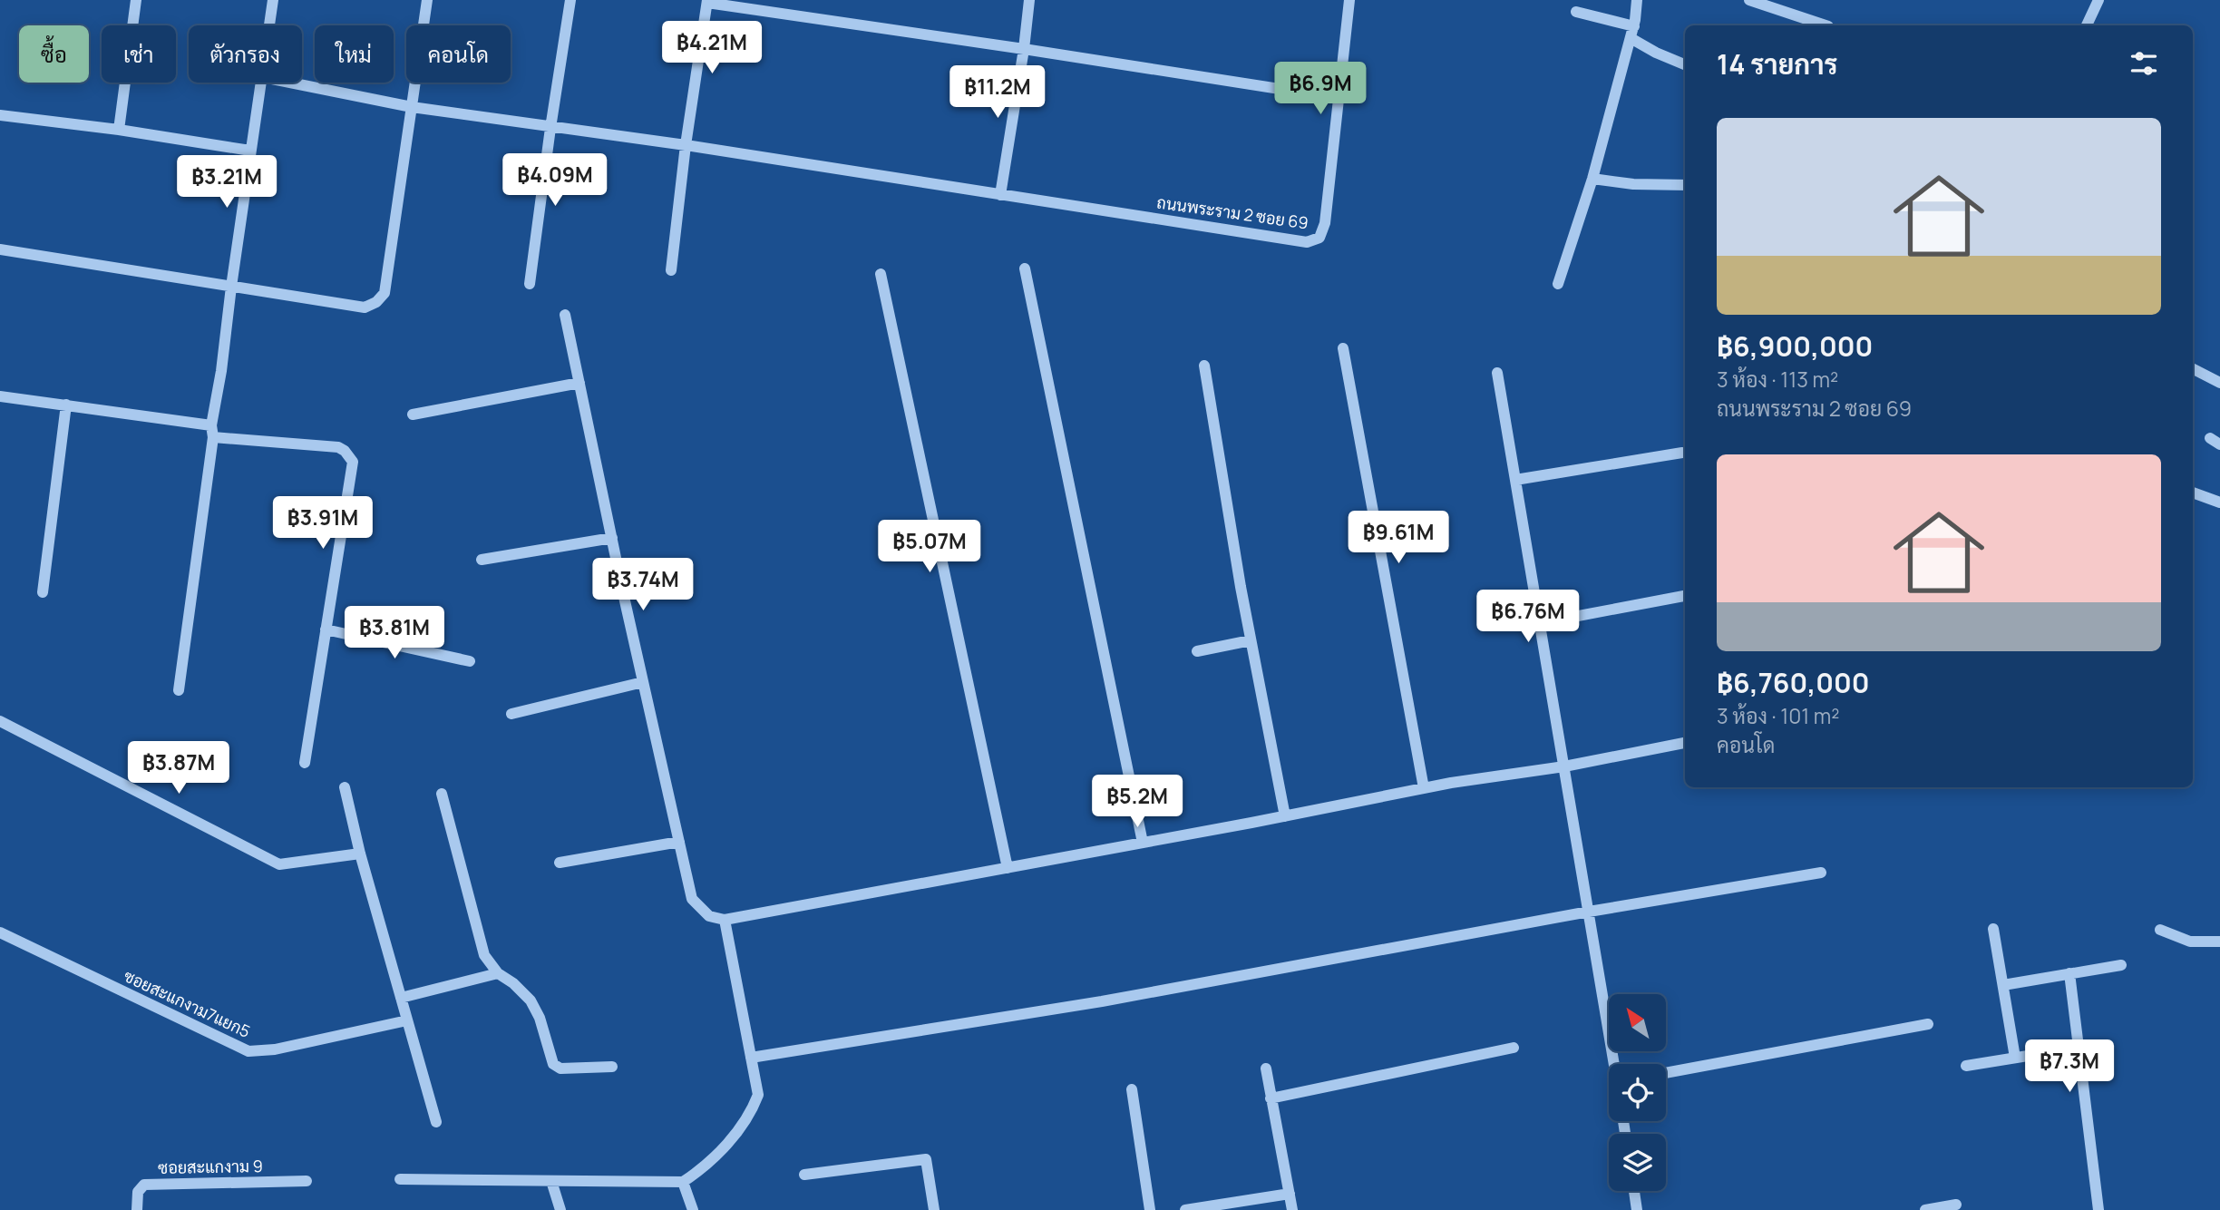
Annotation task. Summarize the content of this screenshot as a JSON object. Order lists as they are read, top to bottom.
{
  "streets": {
    "street": ["ถนนพระราม 2 ซอย 69", "ซอยสะแกงาม7แยก5", "ซอยสะแกงาม 9"]
  },
  "north": "top left",
  "page": {
    "price": [
      "฿4.21M",
      "฿6.9M",
      "฿11.2M",
      "฿4.09M",
      "฿3.21M",
      "฿3.91M",
      "฿9.61M",
      "฿5.07M",
      "฿3.74M",
      "฿6.76M",
      "฿3.81M",
      "฿3.87M",
      "฿5.2M",
      "฿7.3M"
    ],
    "chip": [
      "ซื้อ",
      "เช่า",
      "ตัวกรอง",
      "ใหม่",
      "คอนโด"
    ],
    "heading": "14 รายการ",
    "list": [
      {
        "name": "฿6,900,000",
        "note": "3 ห้อง · 113 m² · ถนนพระราม 2 ซอย 69"
      },
      {
        "name": "฿6,760,000",
        "note": "3 ห้อง · 101 m² · คอนโด"
      }
    ]
  }
}
